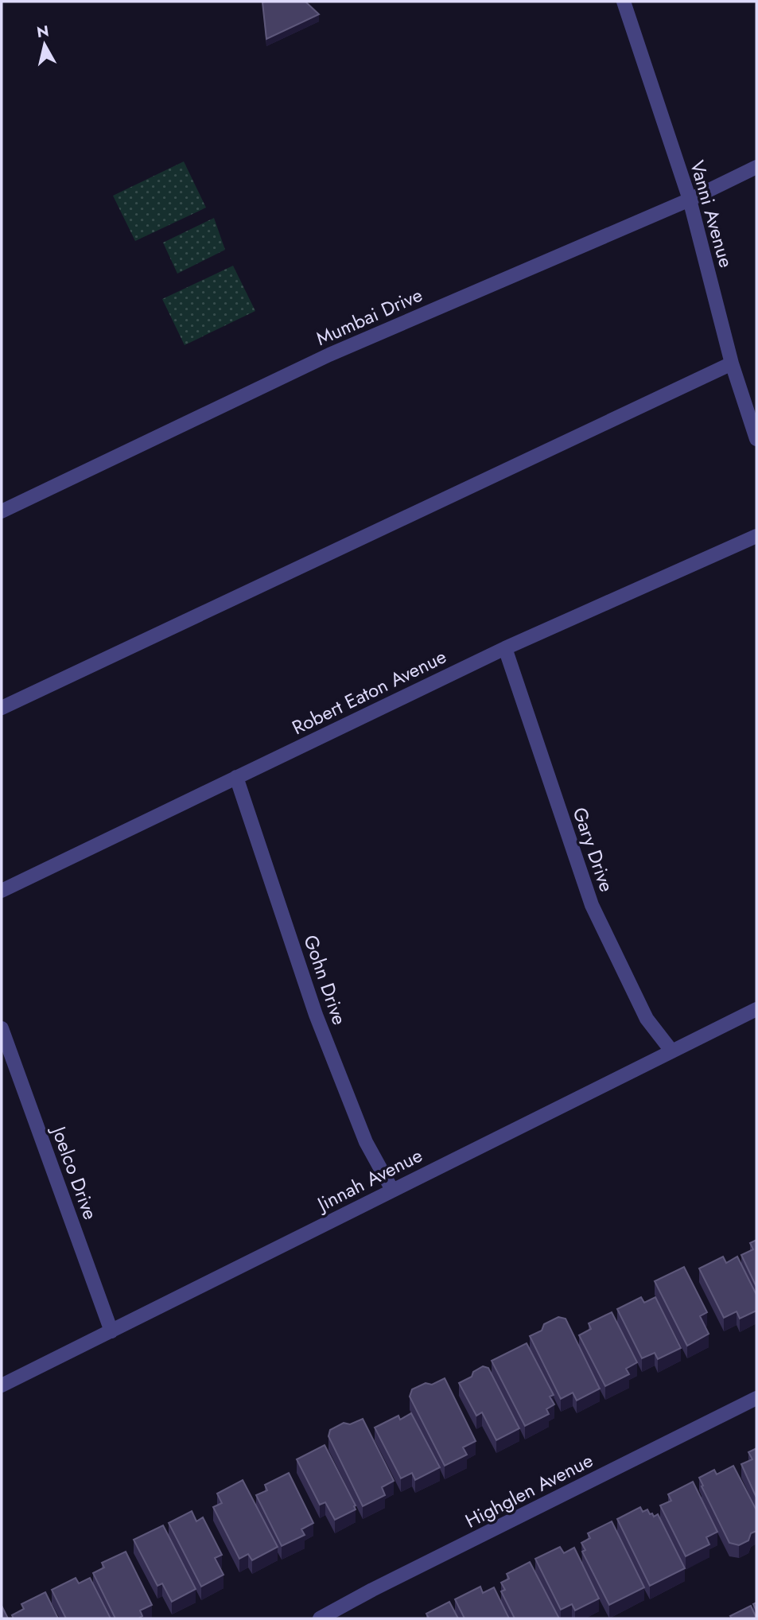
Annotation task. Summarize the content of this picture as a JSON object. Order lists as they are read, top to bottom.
{
  "streets": {
    "street": [
      "Vanni Avenue",
      "Mumbai Drive",
      "Robert Eaton Avenue",
      "Gary Drive",
      "Gohn Drive",
      "Joelco Drive",
      "Jinnah Avenue",
      "Highglen Avenue"
    ]
  },
  "crossings": [
    ["Vanni Avenue", "Mumbai Drive"],
    ["Robert Eaton Avenue", "Gary Drive"],
    ["Robert Eaton Avenue", "Gohn Drive"],
    ["Gary Drive", "Jinnah Avenue"],
    ["Gohn Drive", "Jinnah Avenue"],
    ["Joelco Drive", "Jinnah Avenue"]
  ],
  "north": "top"
}
